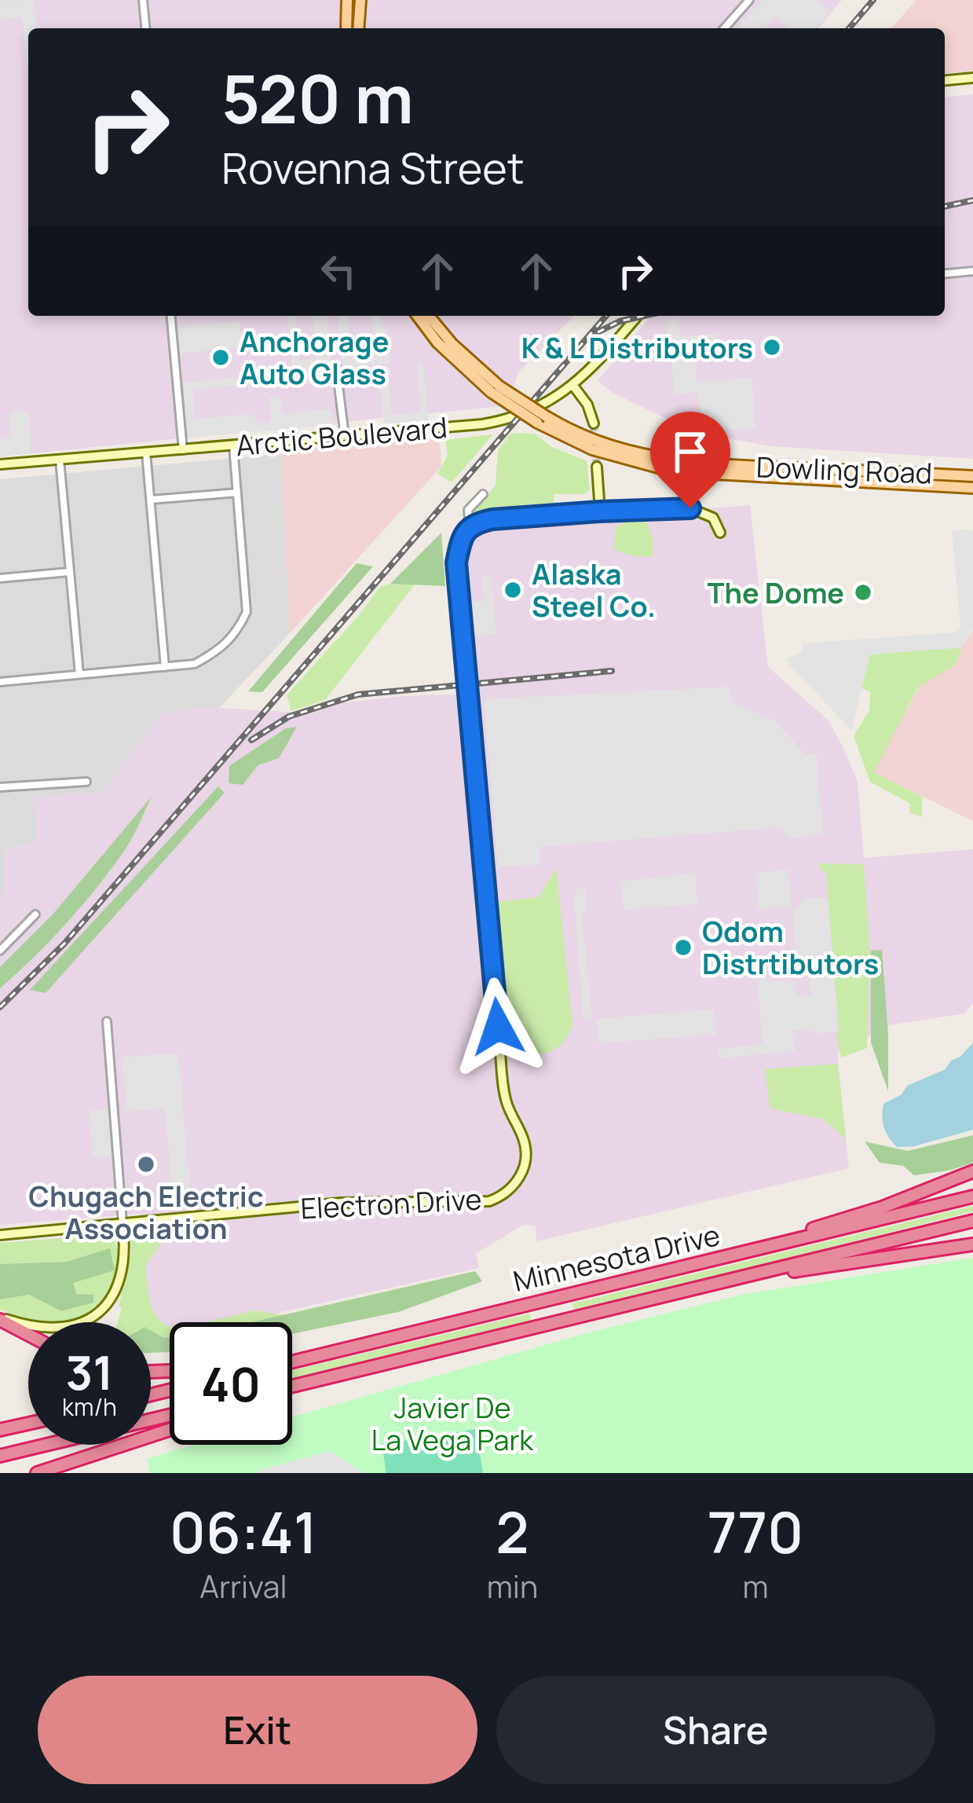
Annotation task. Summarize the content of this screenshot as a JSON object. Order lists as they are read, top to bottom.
{
  "streets": {
    "highway": ["Minnesota Drive"],
    "main road": ["Dowling Road"],
    "street": ["Arctic Boulevard", "Electron Drive"]
  },
  "parks": ["Javier De La Vega Park"],
  "places": [
    "K & L Distributors",
    "Anchorage Auto Glass",
    "Alaska Steel Co.",
    "The Dome",
    "Odom Distrtibutors",
    "Chugach Electric Association"
  ],
  "page": {
    "turn": ["520 m", "Rovenna Street"],
    "speed": "31 km/h",
    "limit": "40",
    "eta": [
      "06:41",
      "Arrival",
      "2",
      "min",
      "770",
      "m"
    ],
    "buttons": ["Exit", "Share"]
  }
}
